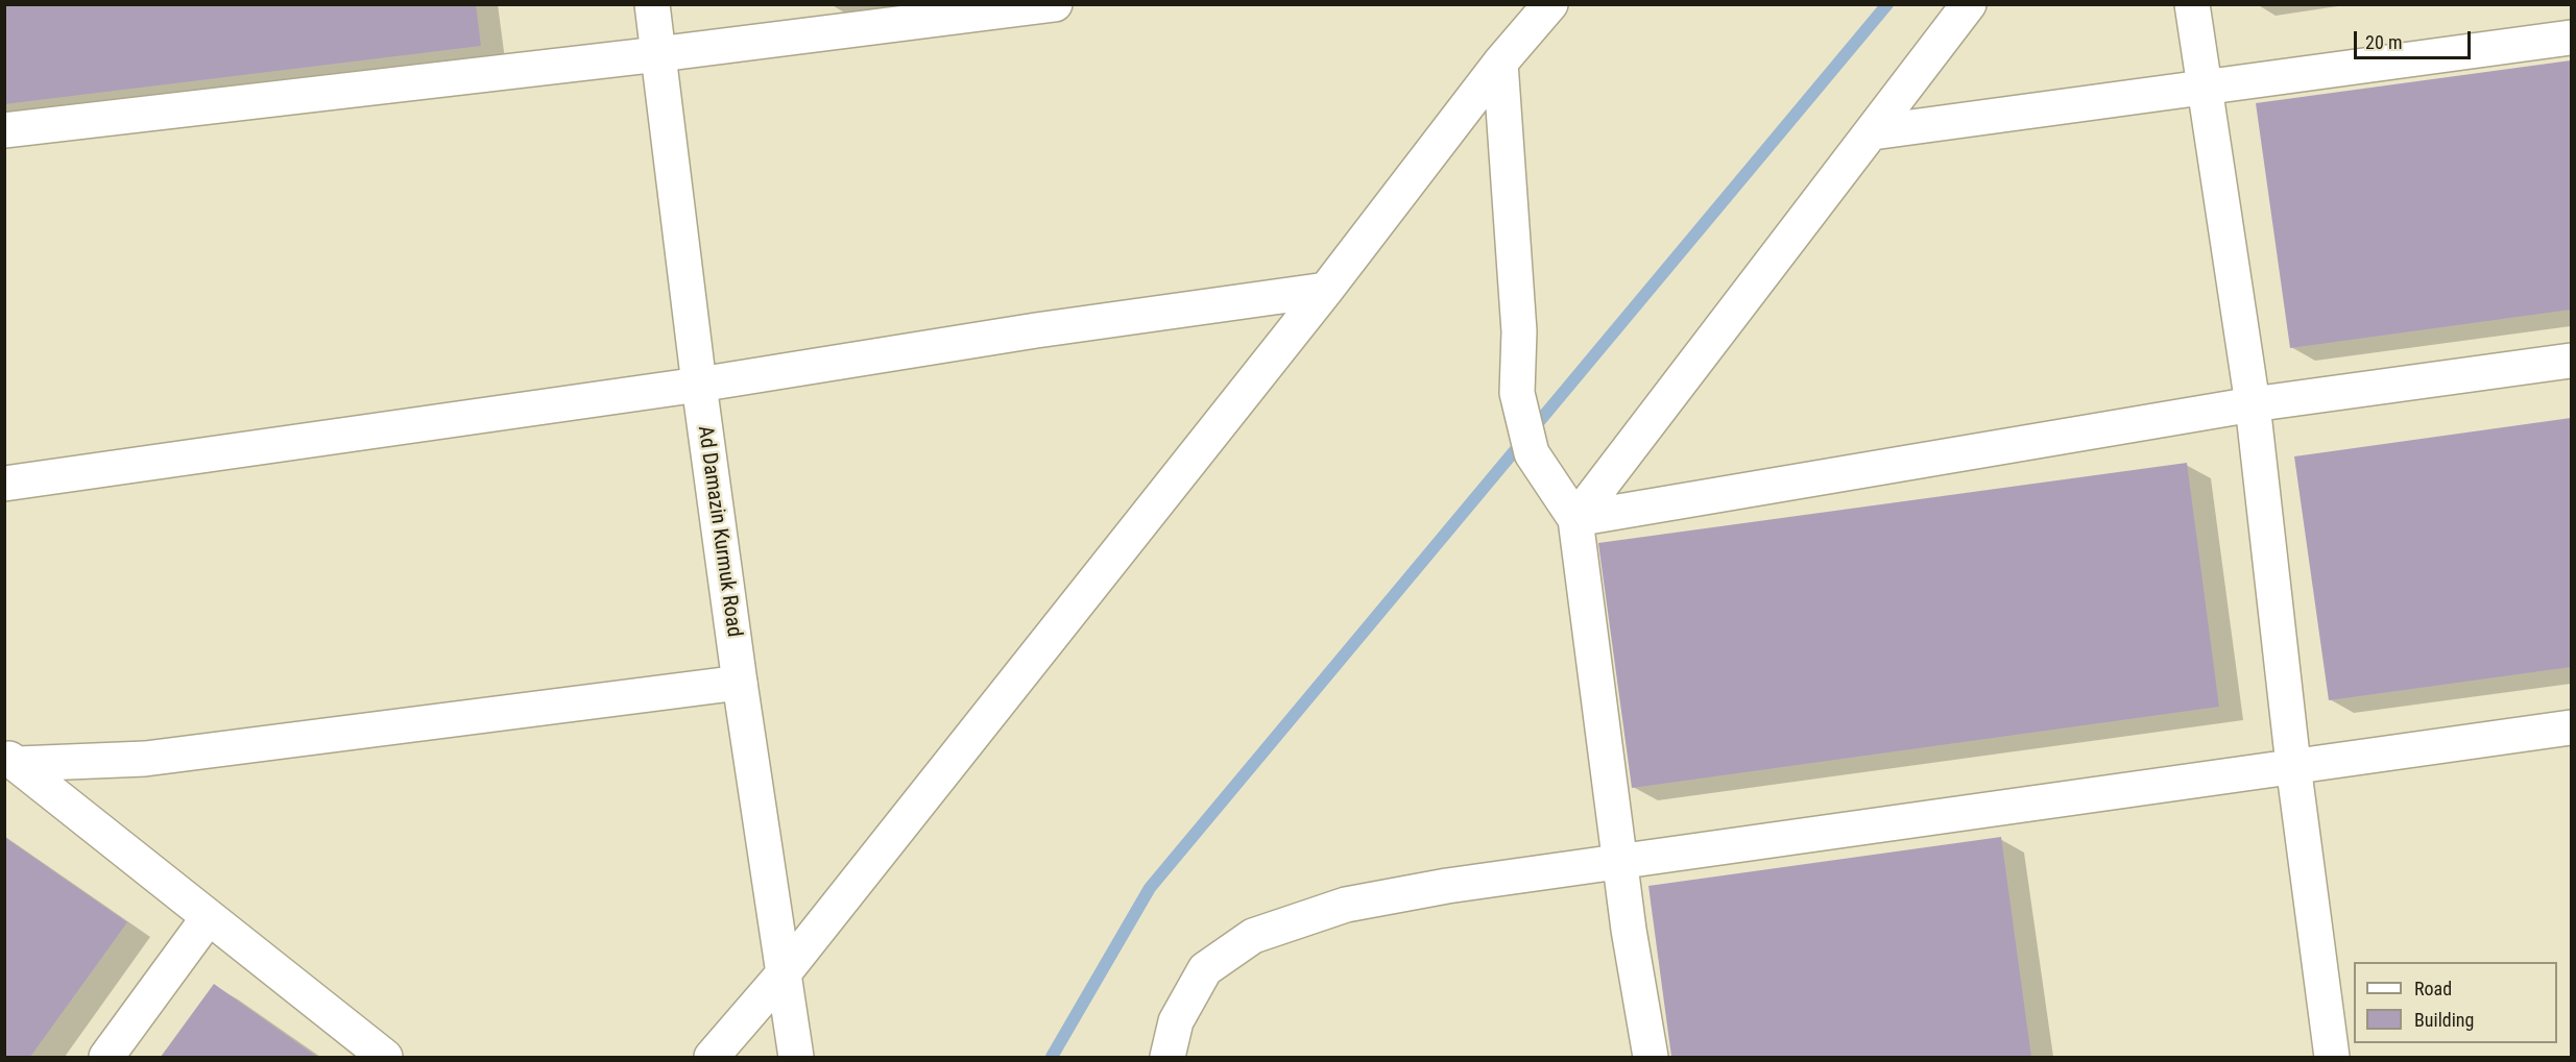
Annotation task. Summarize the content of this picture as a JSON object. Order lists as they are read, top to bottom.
{
  "streets": {
    "main road": ["Ad Damazin Kurmuk Road"]
  },
  "legend": ["Road", "Building"],
  "scale_bar": "20 m"
}
